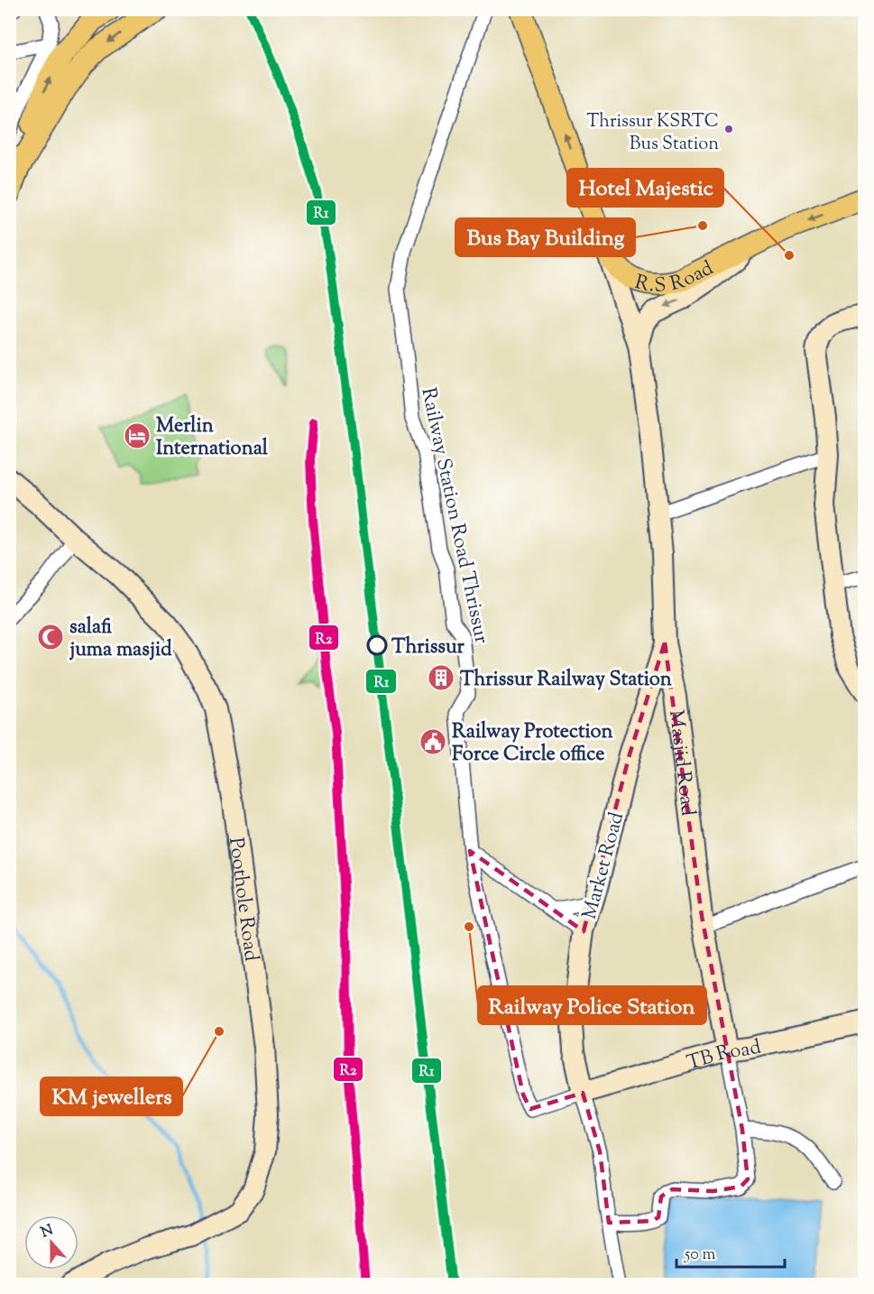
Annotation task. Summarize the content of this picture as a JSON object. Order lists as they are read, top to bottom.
{
  "streets": {
    "main road": ["R.S Road"],
    "street": [
      "Railway Station Road Thrissur",
      "Masjid Road",
      "Market Road",
      "Poothole Road",
      "TB Road"
    ]
  },
  "crossings": [
    ["R.S Road", "Masjid Road"],
    ["Railway Station Road Thrissur", "Market Road"],
    ["Railway Station Road Thrissur", "TB Road"],
    ["Masjid Road", "Market Road"],
    ["Masjid Road", "TB Road"],
    ["Market Road", "TB Road"]
  ],
  "places": {
    "other": [
      "Thrissur KSRTC Bus Station",
      "Bus Bay Building",
      "Hotel Majestic",
      "Thrissur",
      "Railway Police Station",
      "KM jewellers"
    ],
    "hotel": ["Merlin International"],
    "mosque": ["salafi juma masjid"],
    "building": ["Thrissur Railway Station"],
    "public building": ["Railway Protection Force Circle office"]
  },
  "lines": ["transit line R1", "transit line R2"],
  "scale_bar": "50 m",
  "north": "top"
}
